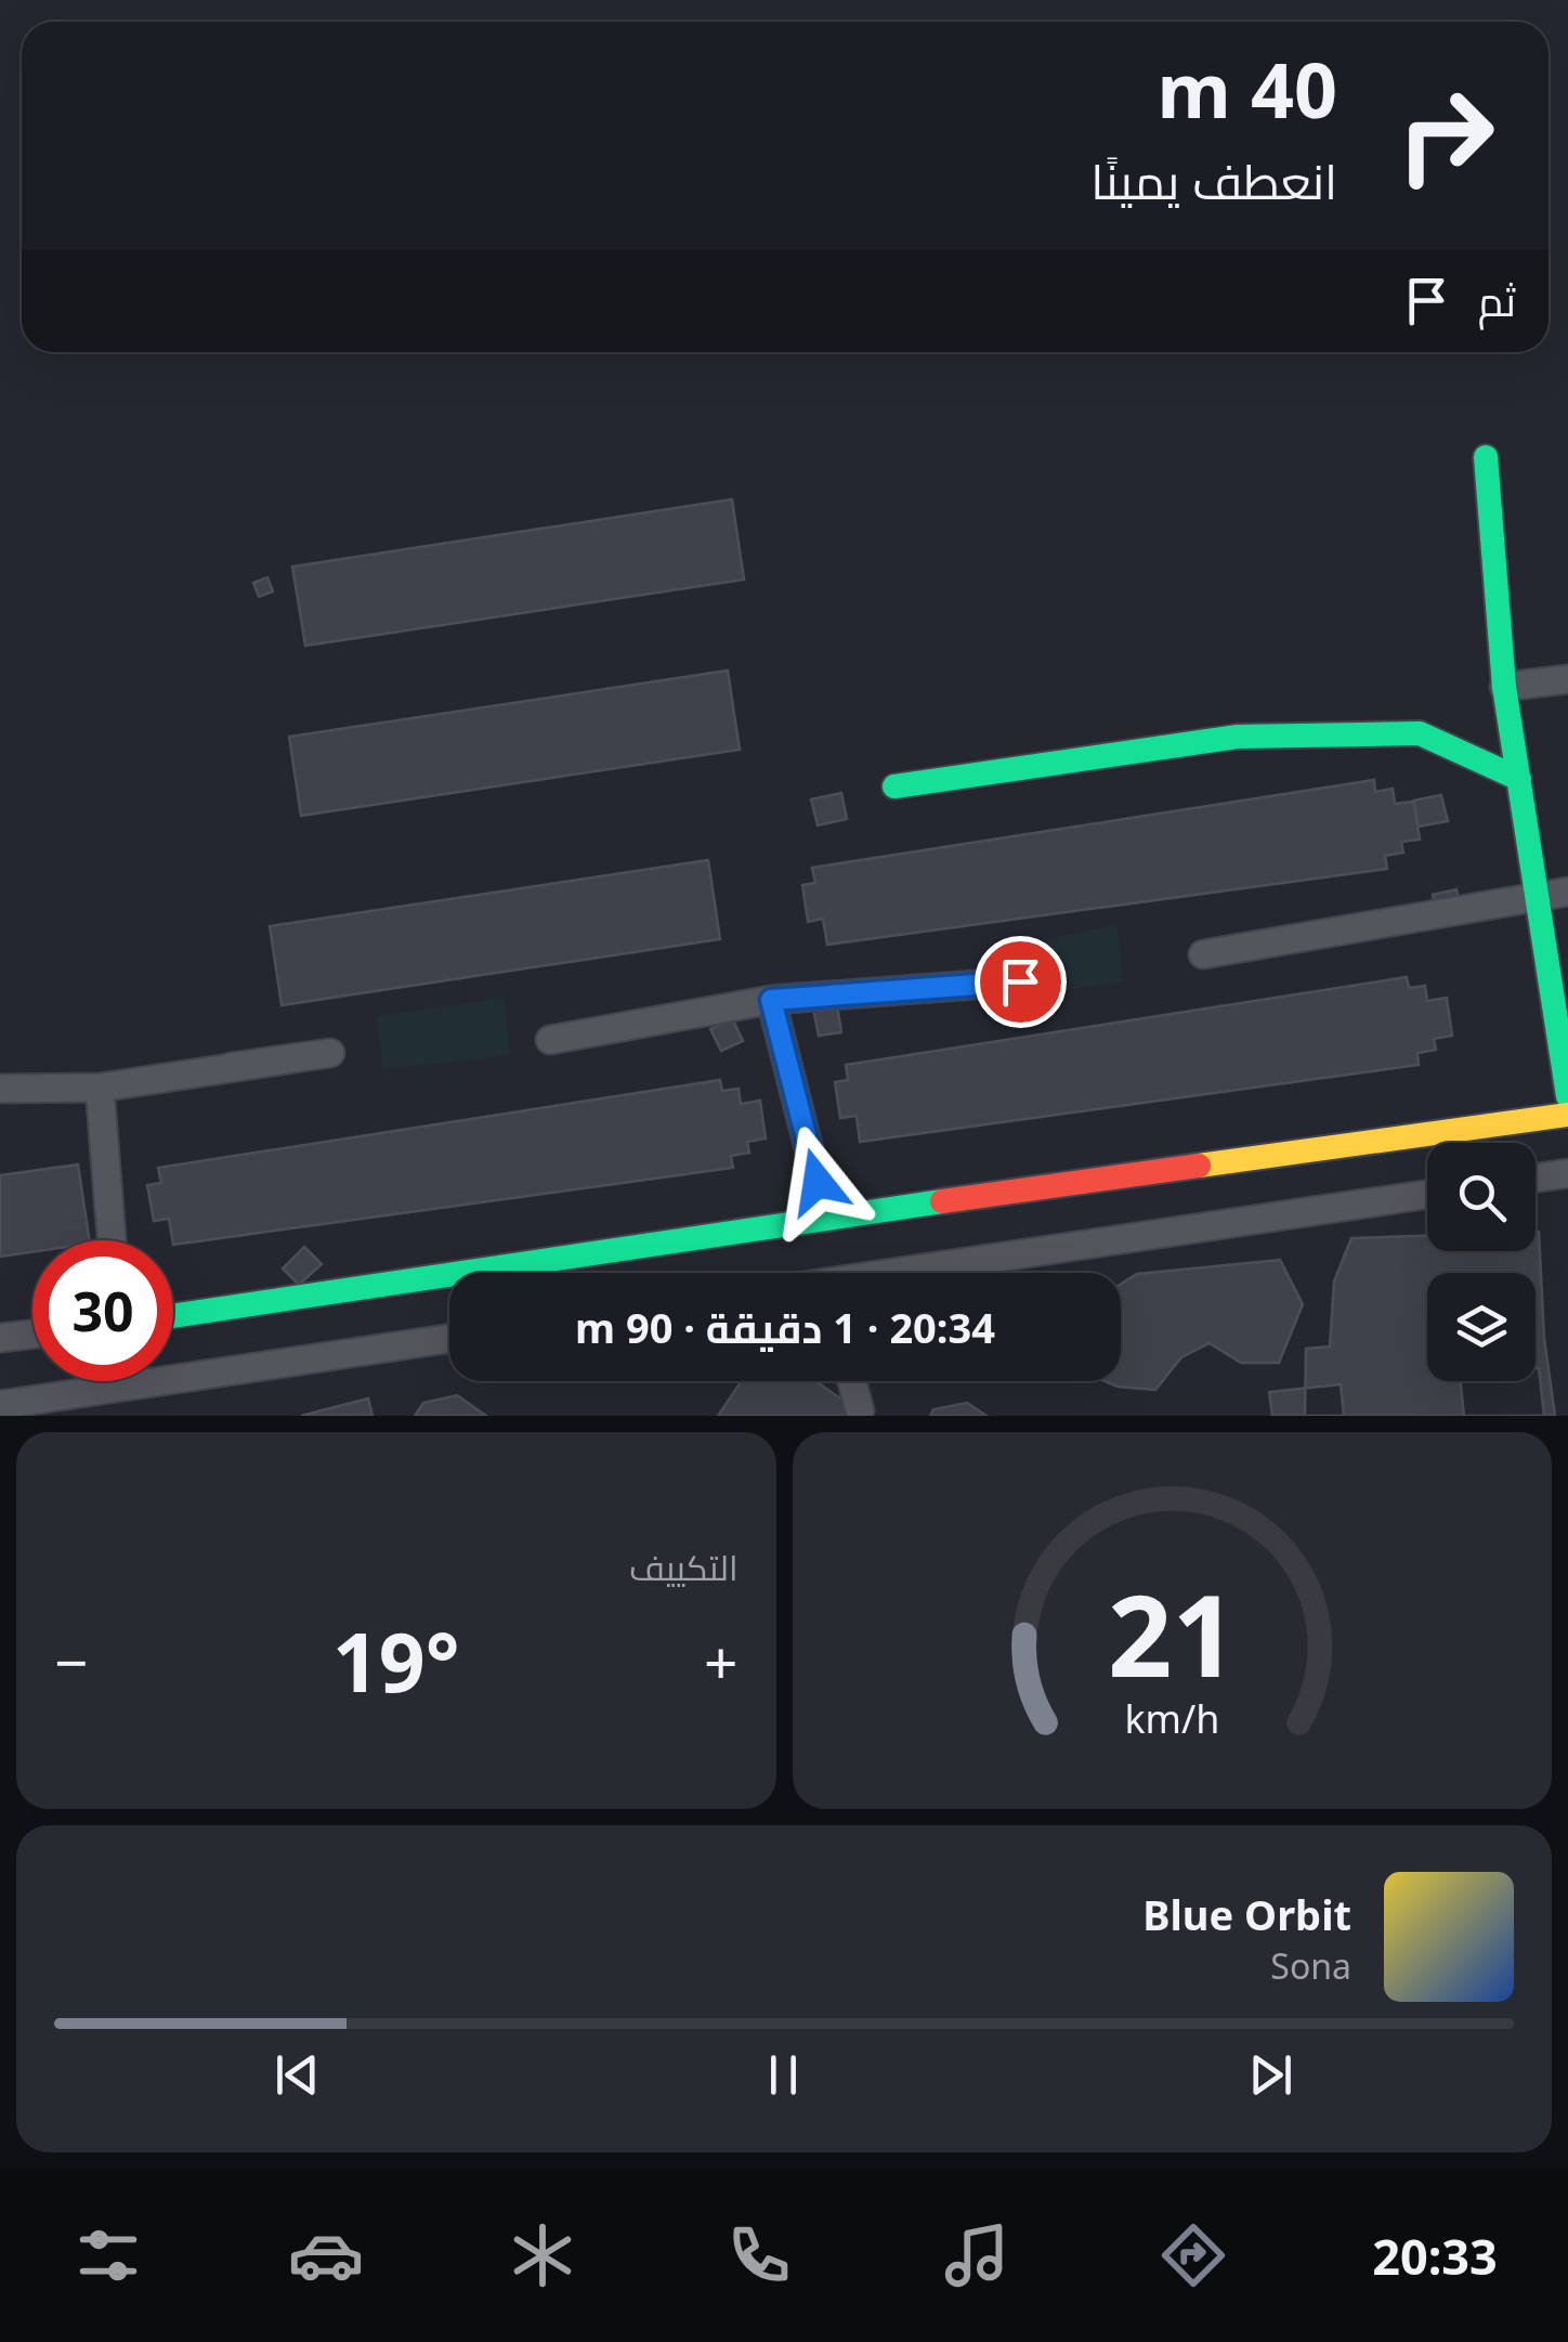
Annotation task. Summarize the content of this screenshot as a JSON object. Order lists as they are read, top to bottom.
{
  "page": {
    "turn": ["40 m", "انعطف يمينًا"],
    "then": "ثم",
    "limit": "30",
    "trip": "20:34 · 1 دقيقة · 90 m",
    "tile": "التكييف",
    "heat": ["−", "19°", "+"],
    "song": ["Blue Orbit", "Sona"],
    "tabs": "20:33",
    "gauge": ["21", "km/h"]
  }
}
